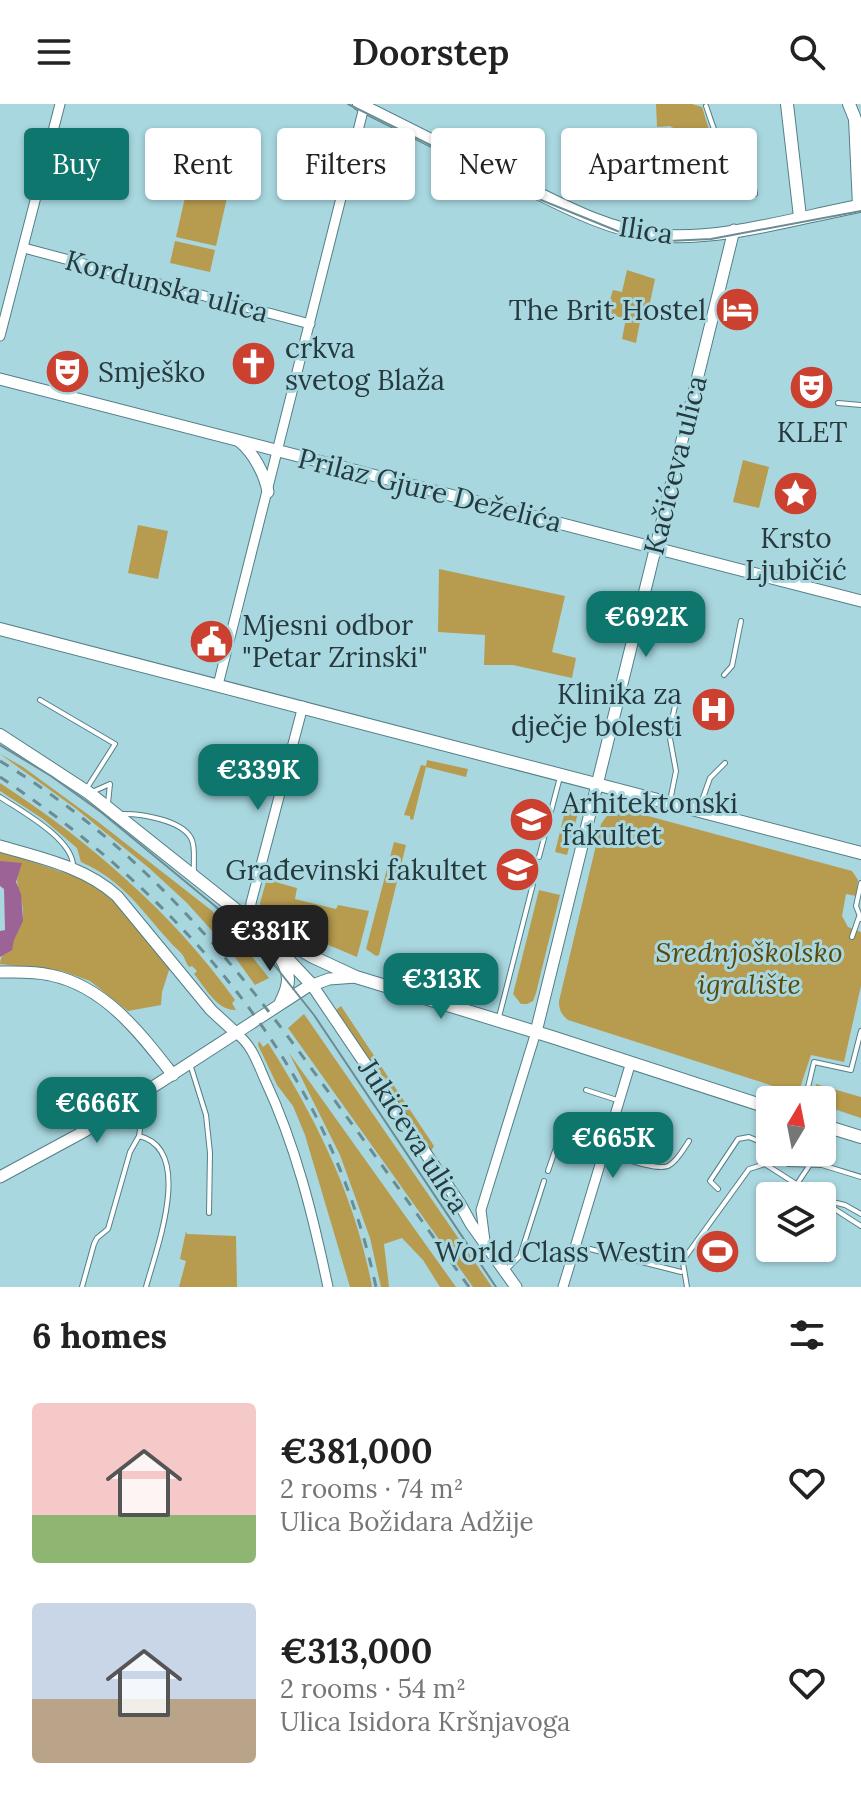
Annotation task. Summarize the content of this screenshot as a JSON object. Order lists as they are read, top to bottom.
{
  "streets": {
    "main road": ["Ilica"],
    "street": [
      "Kordunska ulica",
      "Kačićeva ulica",
      "Prilaz Gjure Deželića",
      "Jukićeva ulica"
    ]
  },
  "crossings": [
    ["Ilica", "Kačićeva ulica"],
    ["Kačićeva ulica", "Prilaz Gjure Deželića"],
    ["Kačićeva ulica", "Jukićeva ulica"]
  ],
  "parks": ["Srednjoškolsko igralište"],
  "places": {
    "hotel": ["The Brit Hostel"],
    "church": ["crkva svetog Blaža"],
    "theatre": ["Smješko", "KLET"],
    "place": ["Krsto Ljubičić"],
    "public building": ["Mjesni odbor \"Petar Zrinski\""],
    "hospital": ["Klinika za dječje bolesti"],
    "school or university": ["Arhitektonski fakultet", "Građevinski fakultet"],
    "sports": ["World Class Westin"]
  },
  "north": "top",
  "page": {
    "header": "Doorstep",
    "chip": [
      "Buy",
      "Rent",
      "Filters",
      "New",
      "Apartment"
    ],
    "price": [
      "€692K",
      "€339K",
      "€381K",
      "€313K",
      "€666K",
      "€665K"
    ],
    "heading": "6 homes",
    "list": [
      {
        "name": "€381,000",
        "note": "2 rooms · 74 m² · Ulica Božidara Adžije"
      },
      {
        "name": "€313,000",
        "note": "2 rooms · 54 m² · Ulica Isidora Kršnjavoga"
      }
    ]
  }
}
